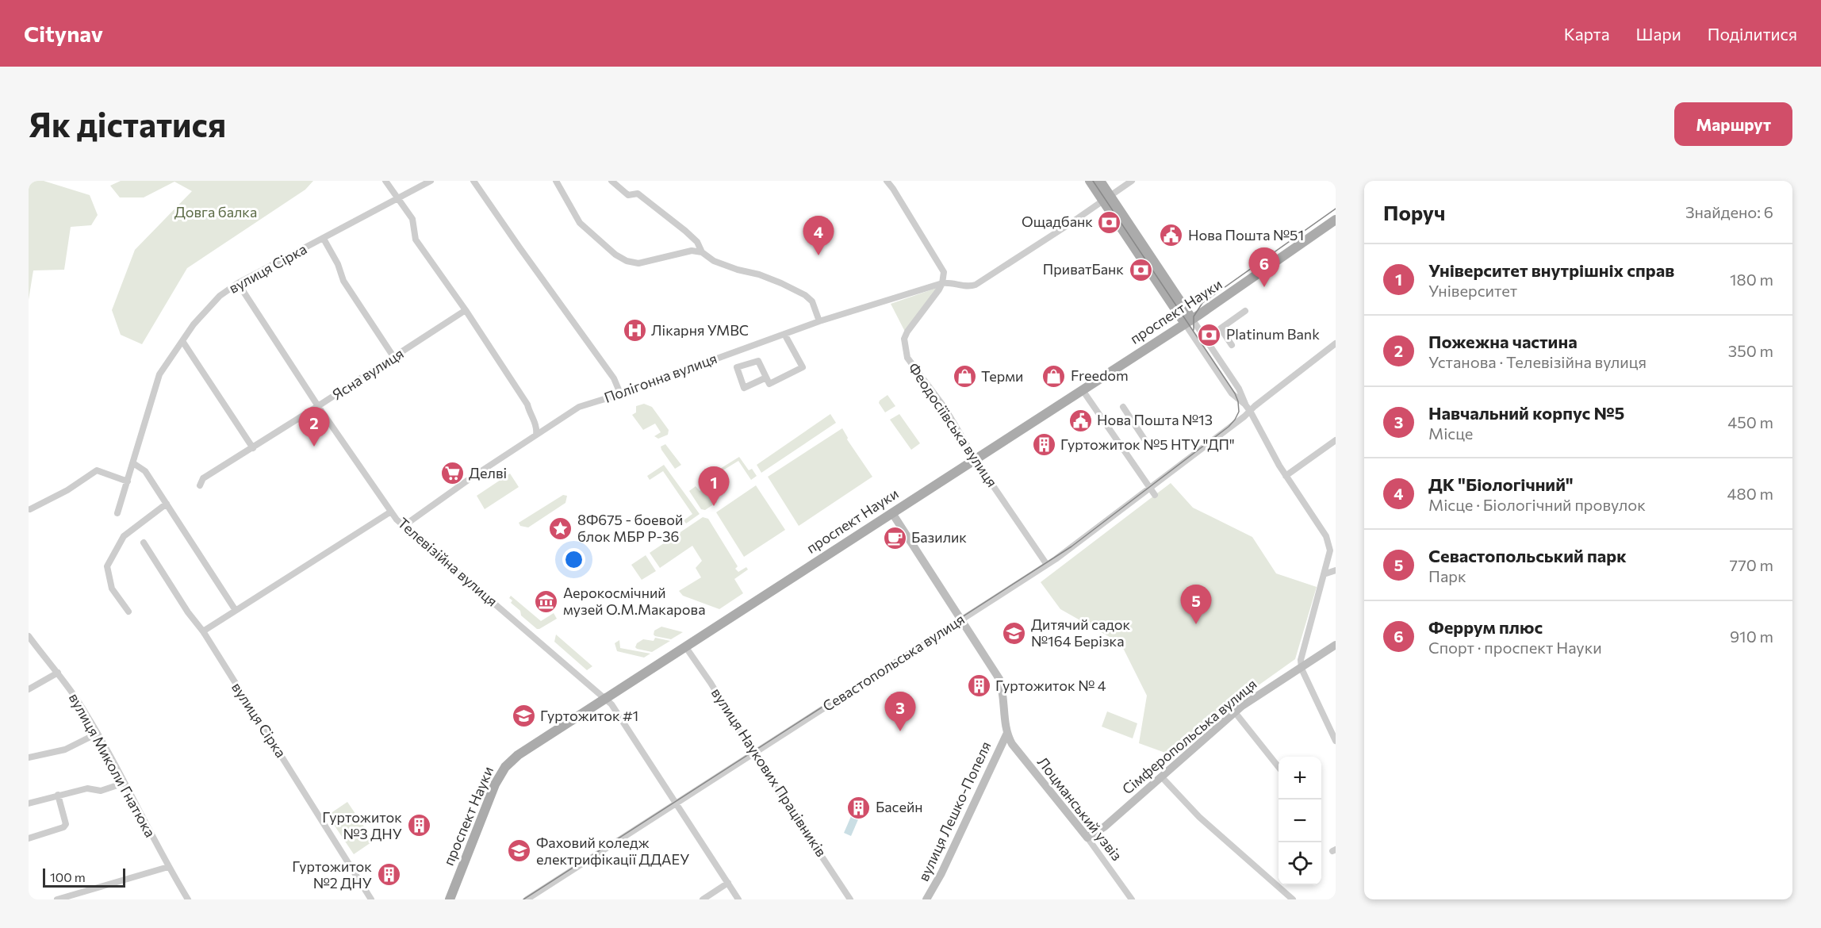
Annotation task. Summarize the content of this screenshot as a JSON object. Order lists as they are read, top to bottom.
{
  "streets": {
    "main road": ["проспект Науки"],
    "street": [
      "вулиця Сірка",
      "Ясна вулиця",
      "Полігонна вулиця",
      "Феодосіївська вулиця",
      "Телевізійна вулиця",
      "Севастопольська вулиця",
      "Сімферопольська вулиця",
      "вулиця Миколи Гнатюка",
      "вулиця Наукових Працівників",
      "Лоцманський узвіз",
      "вулиця Лешко-Попеля"
    ]
  },
  "crossings": [
    ["вулиця Сірка", "Телевізійна вулиця"],
    ["проспект Науки", "Феодосіївська вулиця"],
    ["проспект Науки", "Телевізійна вулиця"],
    ["проспект Науки", "вулиця Наукових Працівників"],
    ["Ясна вулиця", "Телевізійна вулиця"],
    ["Полігонна вулиця", "Феодосіївська вулиця"],
    ["Полігонна вулиця", "Телевізійна вулиця"],
    ["Феодосіївська вулиця", "Севастопольська вулиця"],
    ["Телевізійна вулиця", "Севастопольська вулиця"],
    ["Севастопольська вулиця", "вулиця Наукових Працівників"],
    ["Сімферопольська вулиця", "Лоцманський узвіз"],
    ["Лоцманський узвіз", "вулиця Лешко-Попеля"]
  ],
  "parks": ["Довга балка"],
  "places": {
    "bank": ["Ощадбанк", "ПриватБанк", "Platinum Bank"],
    "public building": ["Нова Пошта №51", "Нова Пошта №13"],
    "hospital": ["Лікарня УМВС"],
    "shop": ["Freedom", "Терми"],
    "building": [
      "Гуртожиток №5 НТУ \"ДП\"",
      "Гуртожиток № 4",
      "Басейн",
      "Гуртожиток №3 ДНУ",
      "Гуртожиток №2 ДНУ"
    ],
    "supermarket": ["Делві"],
    "place": ["8Ф675 - боевой блок МБР Р-36"],
    "cafe": ["Базилик"],
    "museum": ["Аерокосмічний музей О.М.Макарова"],
    "school or university": ["Дитячий садок №164 Берізка", "Гуртожиток #1", "Фаховий коледж електрифікації ДДАЕУ"]
  },
  "scale_bar": "100 m",
  "page": {
    "header": "Citynav",
    "nav": ["Карта", "Шари", "Поділитися"],
    "buttons": "Маршрут",
    "title": "Як дістатися",
    "heading": ["Поруч", "Знайдено: 6"],
    "pins": [
      "4",
      "6",
      "2",
      "1",
      "5",
      "3"
    ],
    "list": [
      {
        "mark": "1",
        "name": "Університет внутрішніх справ",
        "note": "Університет",
        "value": "180 m"
      },
      {
        "mark": "2",
        "name": "Пожежна частина",
        "note": "Установа · Телевізійна вулиця",
        "value": "350 m"
      },
      {
        "mark": "3",
        "name": "Навчальний корпус №5",
        "note": "Місце",
        "value": "450 m"
      },
      {
        "mark": "4",
        "name": "ДК \"Біологічний\"",
        "note": "Місце · Біологічний провулок",
        "value": "480 m"
      },
      {
        "mark": "5",
        "name": "Севастопольський парк",
        "note": "Парк",
        "value": "770 m"
      },
      {
        "mark": "6",
        "name": "Феррум плюс",
        "note": "Спорт · проспект Науки",
        "value": "910 m"
      }
    ],
    "map_buttons": ["+", "−"],
    "scale": "100 m"
  }
}
